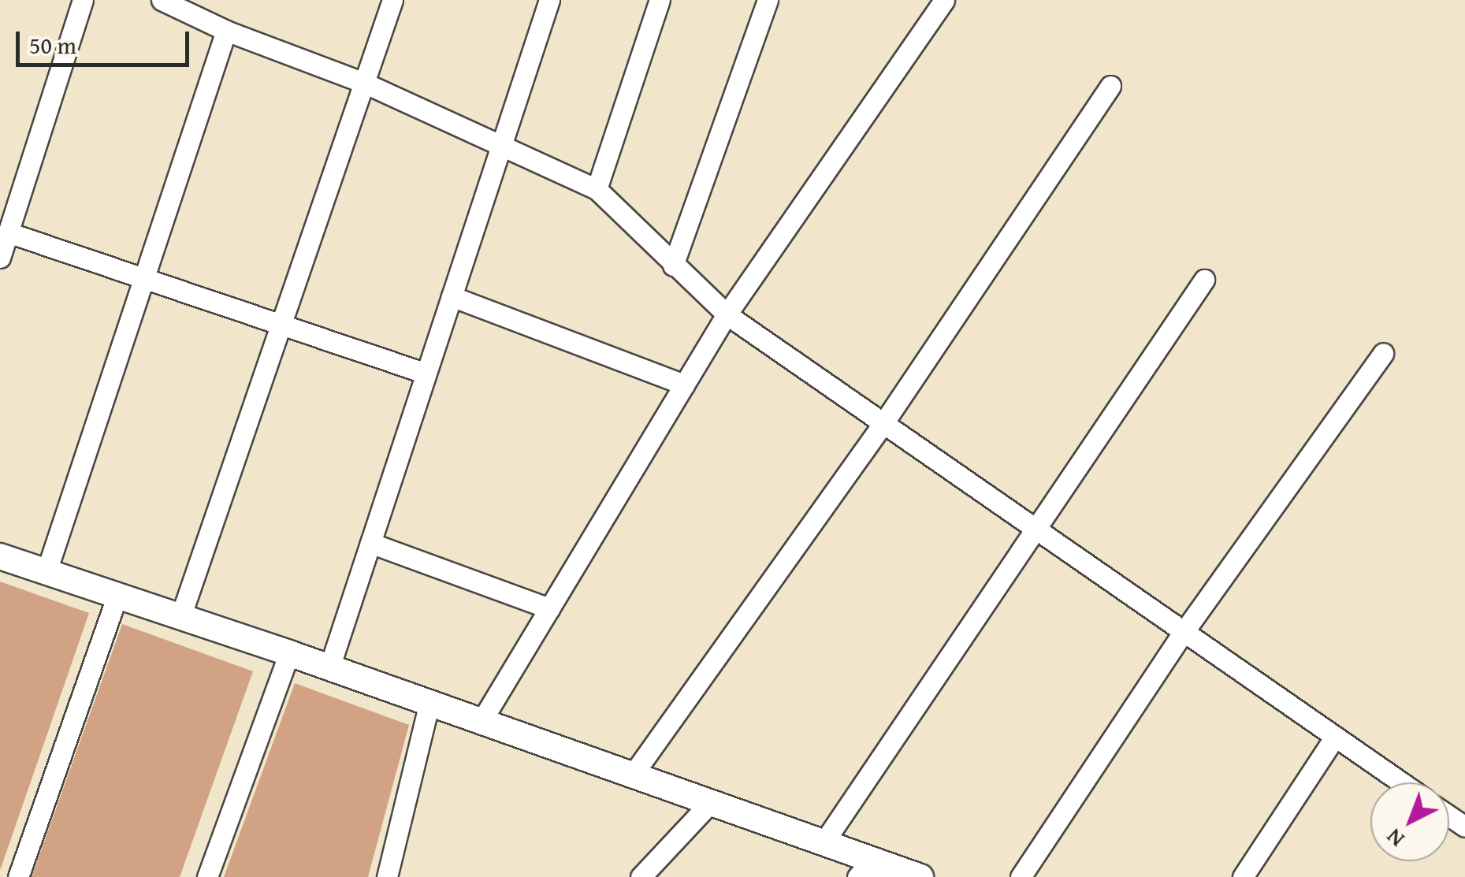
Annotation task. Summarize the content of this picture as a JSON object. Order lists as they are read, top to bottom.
{
  "scale_bar": "50 m",
  "north": "bottom left"
}
